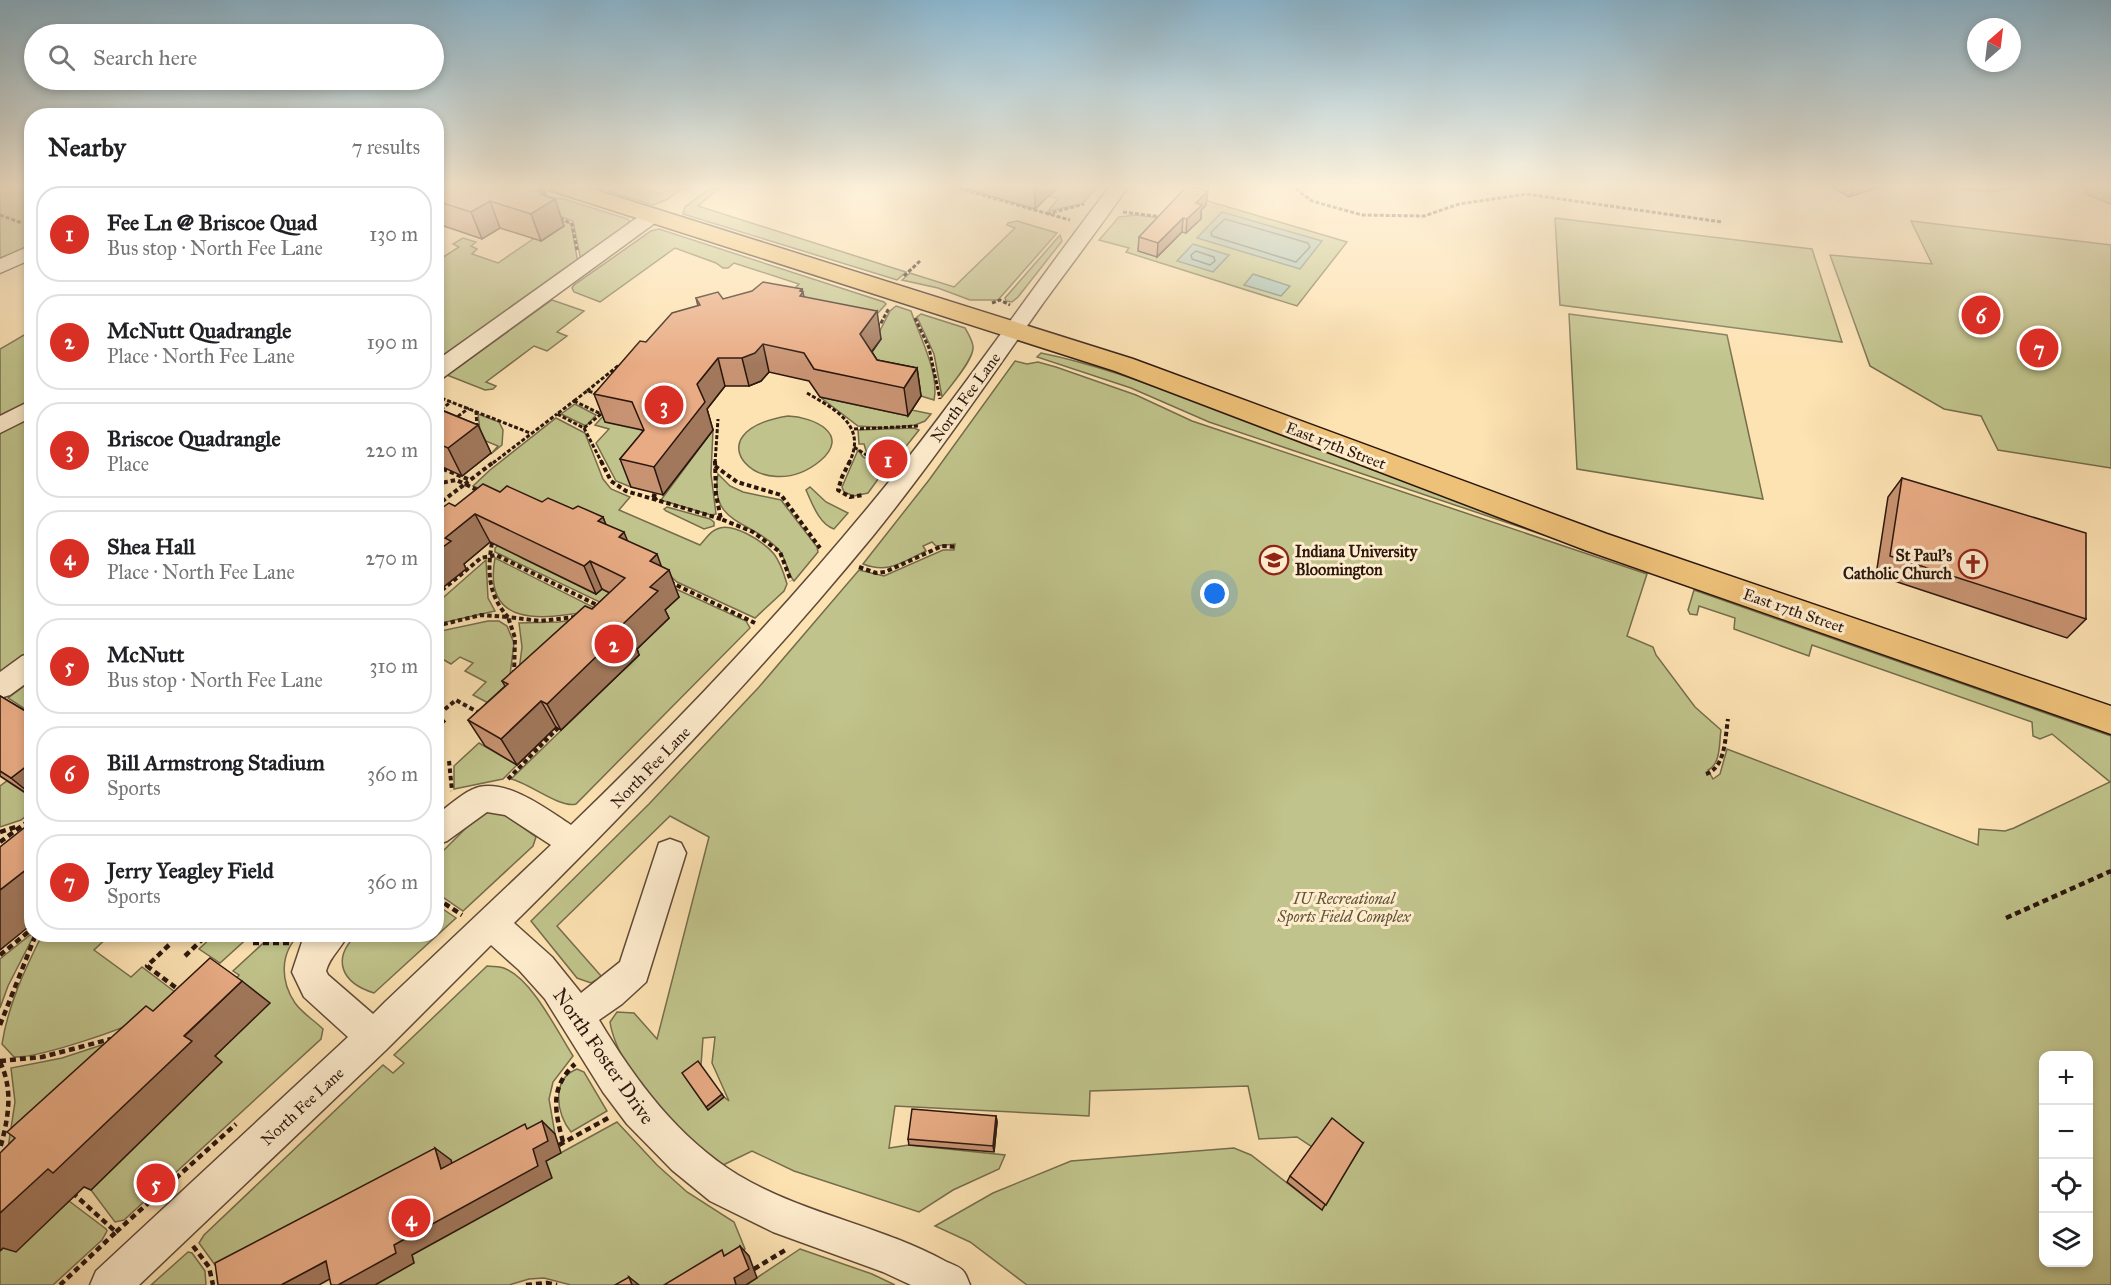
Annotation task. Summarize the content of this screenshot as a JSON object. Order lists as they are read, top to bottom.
{
  "streets": {
    "main road": ["East 17th Street"],
    "street": ["North Fee Lane", "North Foster Drive"]
  },
  "crossings": [
    ["North Fee Lane", "East 17th Street"],
    ["North Fee Lane", "North Foster Drive"]
  ],
  "parks": ["IU Recreational Sports Field Complex"],
  "places": {
    "school or university": ["Indiana University Bloomington"],
    "church": ["St Paul's Catholic Church"]
  },
  "north": "top right",
  "page": {
    "search": "Search here",
    "heading": ["Nearby", "7 results"],
    "list": [
      {
        "mark": "1",
        "name": "Fee Ln @ Briscoe Quad",
        "note": "Bus stop · North Fee Lane",
        "value": "130 m"
      },
      {
        "mark": "2",
        "name": "McNutt Quadrangle",
        "note": "Place · North Fee Lane",
        "value": "190 m"
      },
      {
        "mark": "3",
        "name": "Briscoe Quadrangle",
        "note": "Place",
        "value": "220 m"
      },
      {
        "mark": "4",
        "name": "Shea Hall",
        "note": "Place · North Fee Lane",
        "value": "270 m"
      },
      {
        "mark": "5",
        "name": "McNutt",
        "note": "Bus stop · North Fee Lane",
        "value": "310 m"
      },
      {
        "mark": "6",
        "name": "Bill Armstrong Stadium",
        "note": "Sports",
        "value": "360 m"
      },
      {
        "mark": "7",
        "name": "Jerry Yeagley Field",
        "note": "Sports",
        "value": "360 m"
      }
    ],
    "pins": [
      "6",
      "7",
      "3",
      "1",
      "2",
      "5",
      "4"
    ],
    "map_buttons": ["+", "−"]
  }
}
